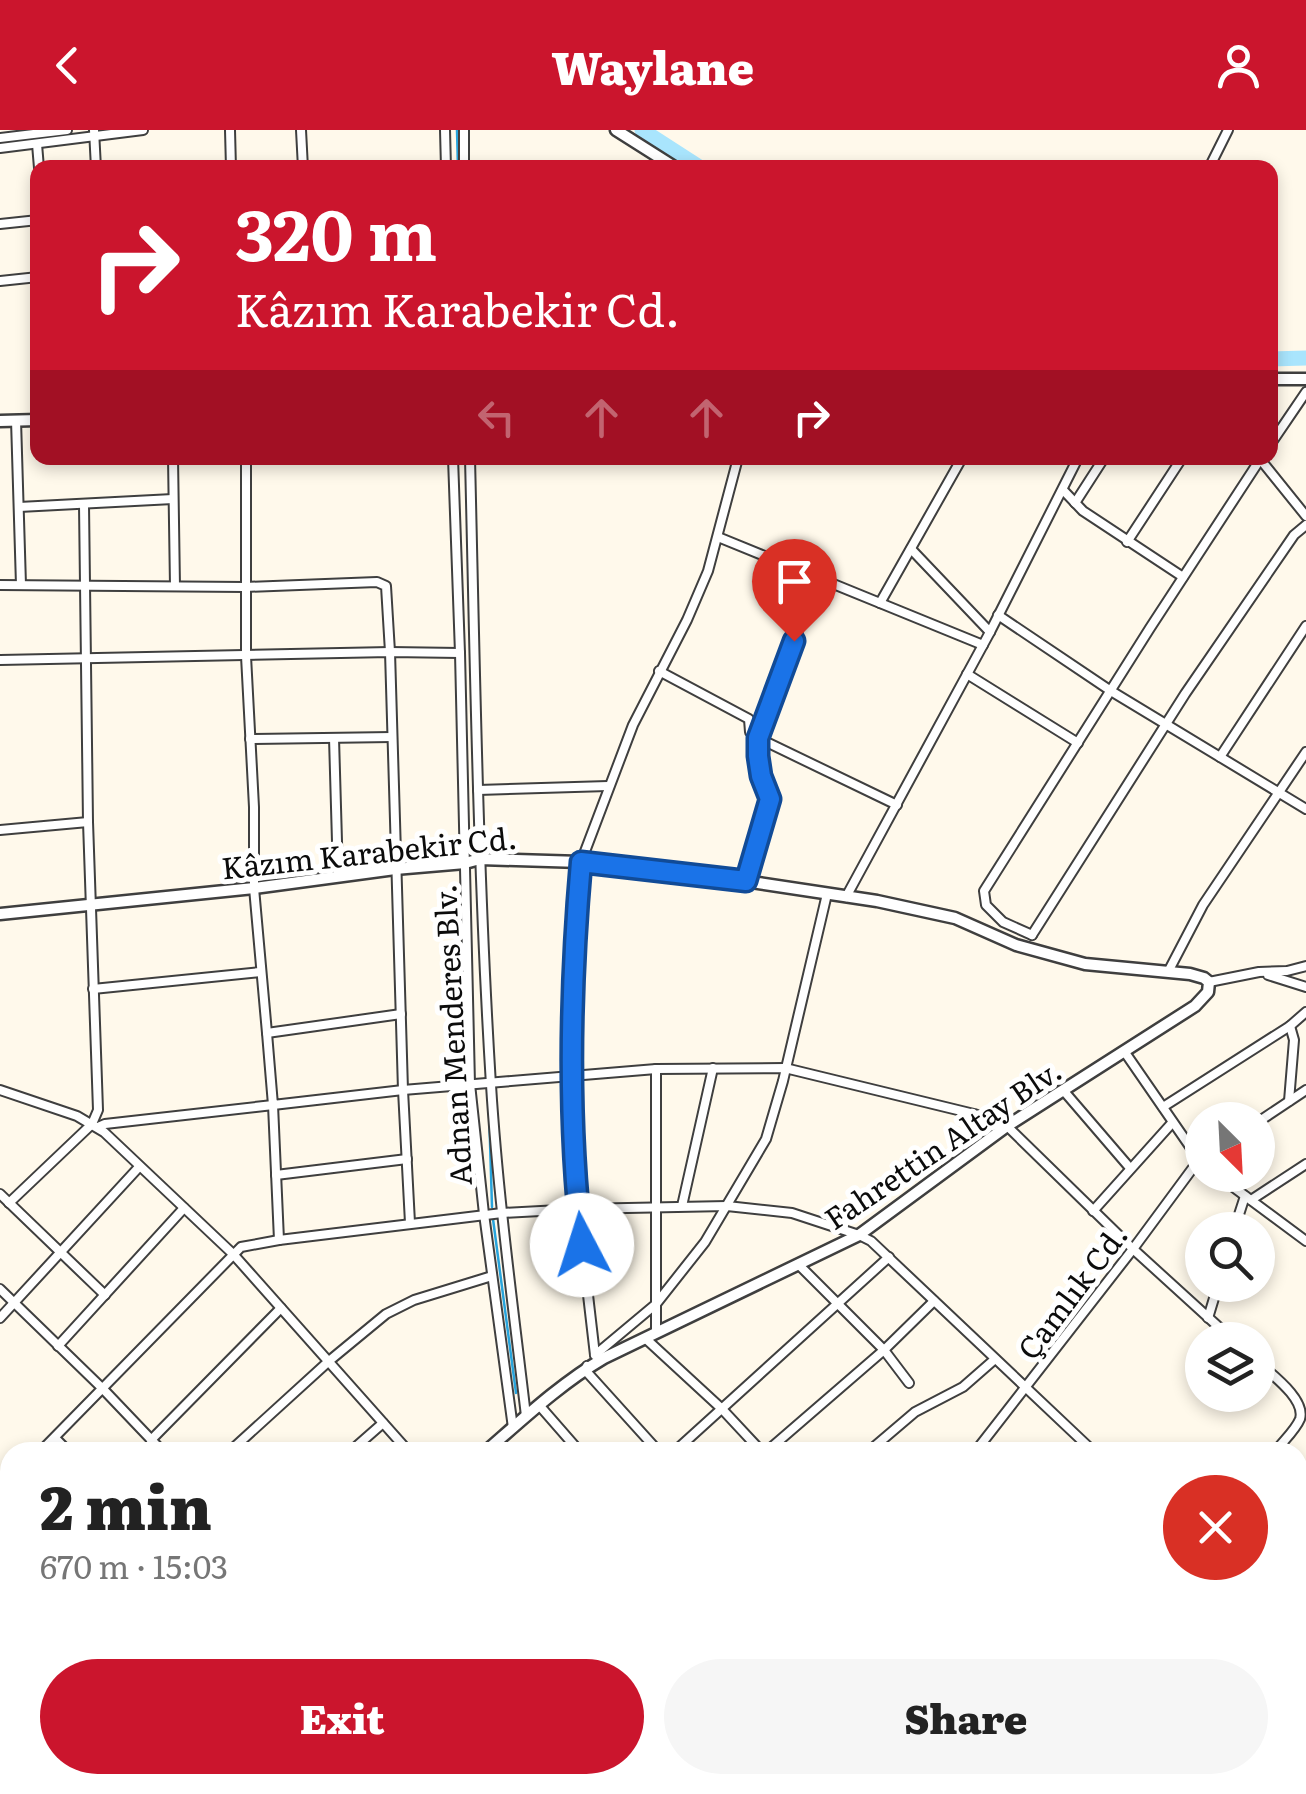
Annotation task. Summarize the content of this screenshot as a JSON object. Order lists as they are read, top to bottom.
{
  "streets": {
    "street": [
      "Kâzım Karabekir Cd.",
      "Adnan Menderes Blv.",
      "Fahrettin Altay Blv.",
      "Çamlık Cd."
    ]
  },
  "crossings": [
    ["Kâzım Karabekir Cd.", "Adnan Menderes Blv."],
    ["Kâzım Karabekir Cd.", "Fahrettin Altay Blv."],
    ["Adnan Menderes Blv.", "Fahrettin Altay Blv."]
  ],
  "north": "bottom right",
  "page": {
    "header": "Waylane",
    "turn": ["320 m", "Kâzım Karabekir Cd."],
    "heading": ["2 min", "670 m · 15:03"],
    "buttons": ["Exit", "Share"]
  }
}
